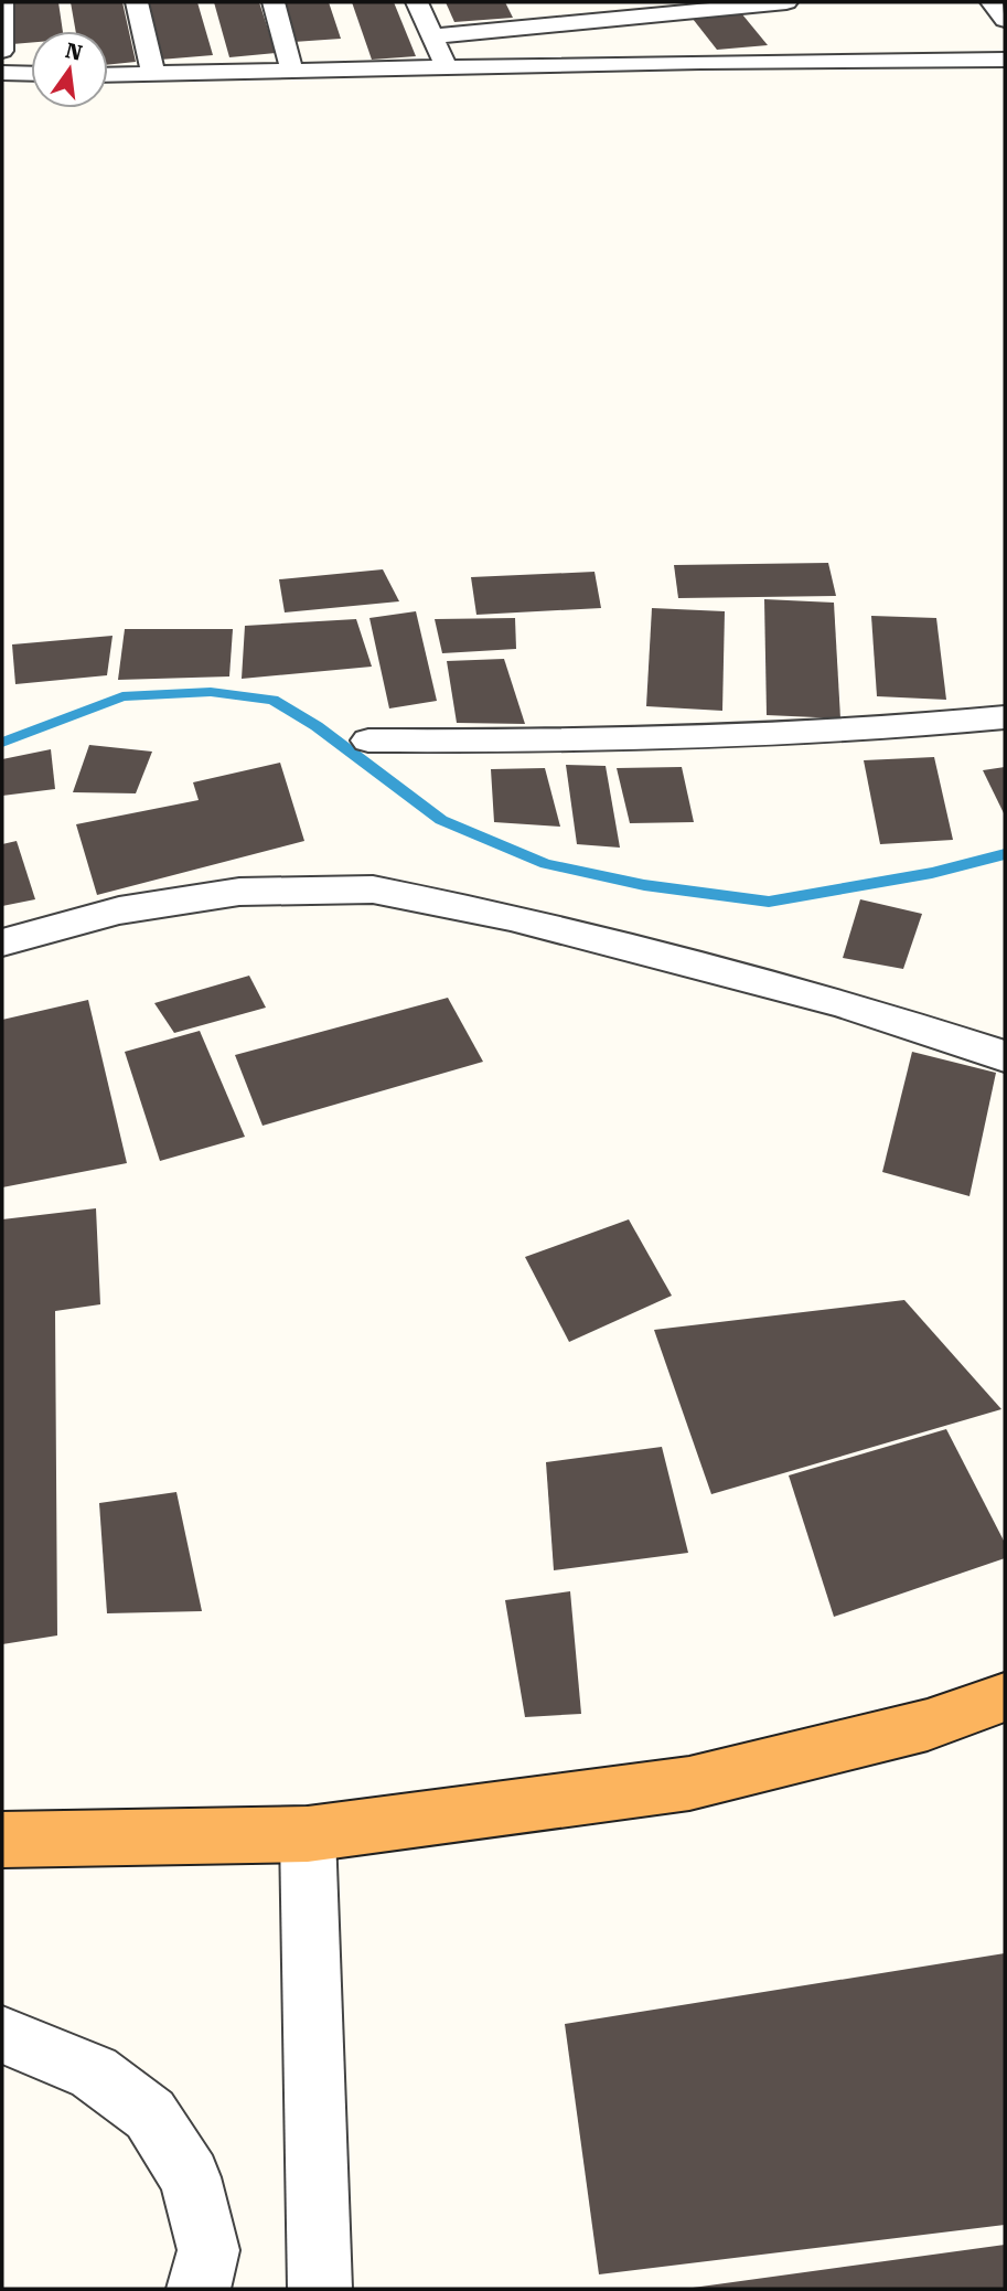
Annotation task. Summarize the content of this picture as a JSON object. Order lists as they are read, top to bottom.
{
  "north": "top"
}
